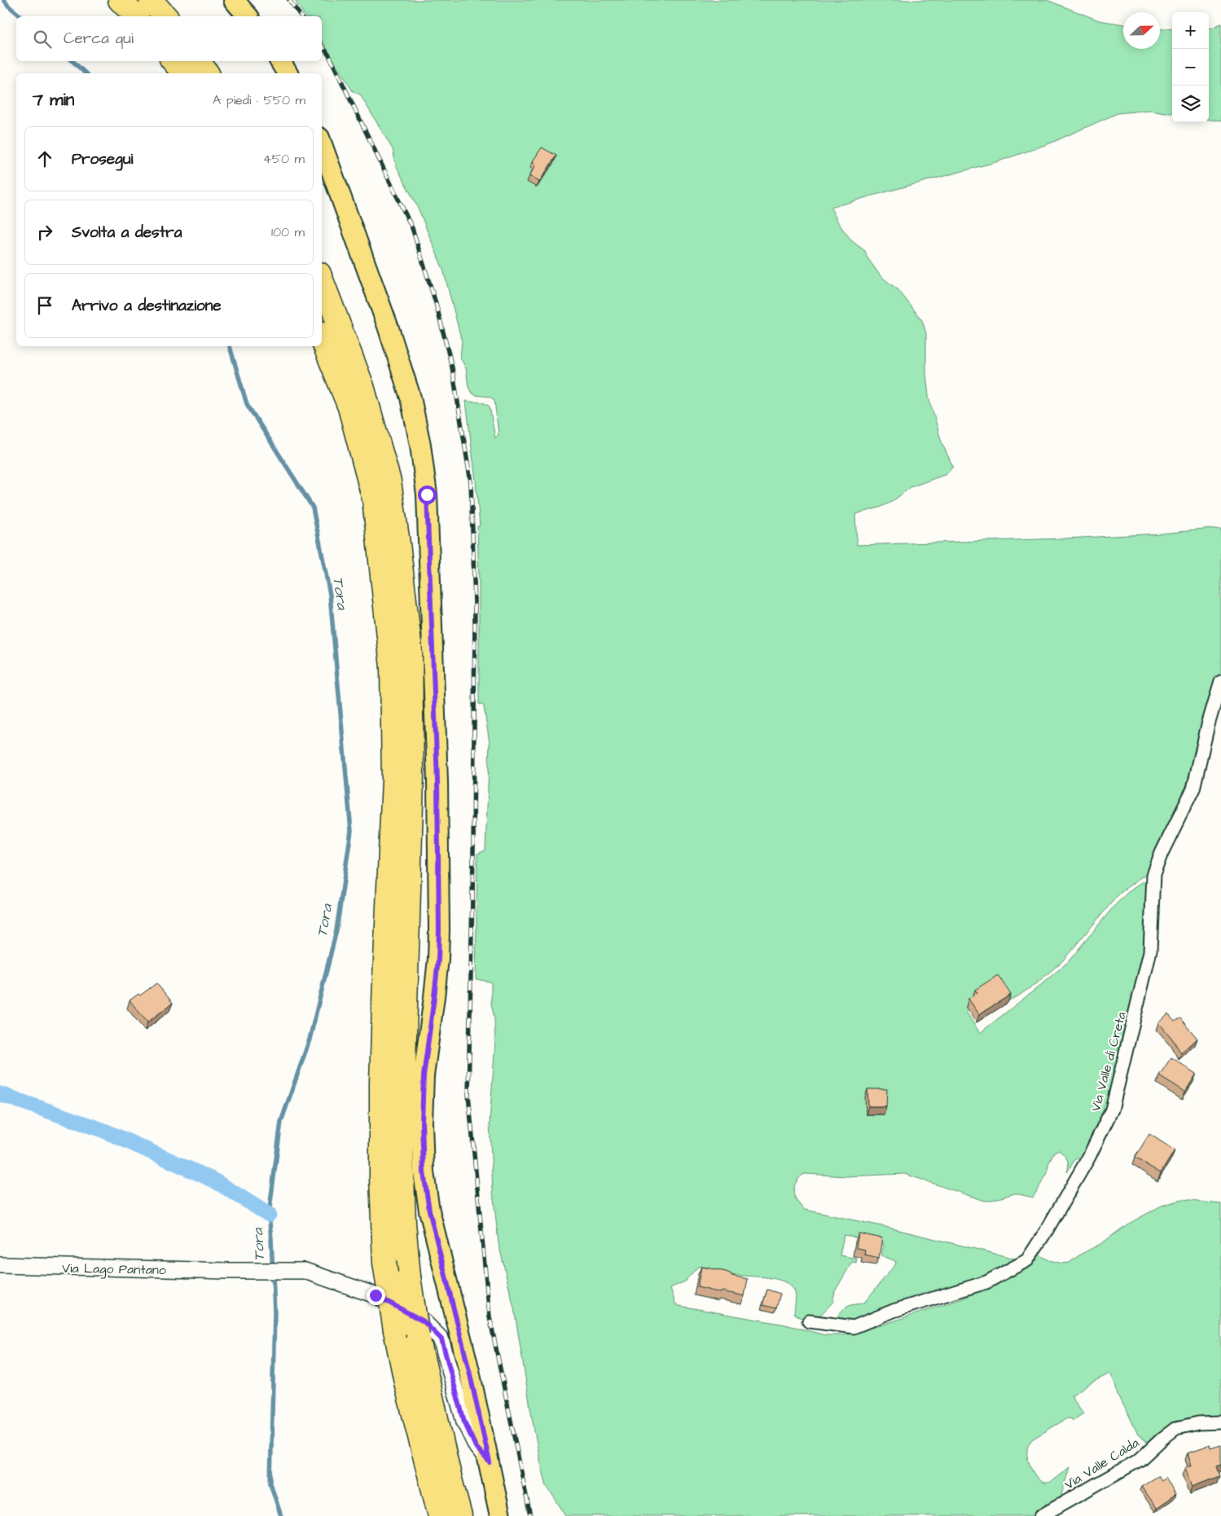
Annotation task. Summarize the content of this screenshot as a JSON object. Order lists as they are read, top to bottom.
{
  "streets": {
    "street": ["Via Valle di Creta", "Via Lago Pantano", "Via Valle Calda"]
  },
  "water": ["Tora"],
  "north": "right",
  "page": {
    "map_buttons": ["+", "−"],
    "search": "Cerca qui",
    "heading": ["7 min", "A piedi · 550 m"],
    "list": [
      ["Prosegui", "450 m"],
      ["Svolta a destra", "100 m"],
      "Arrivo a destinazione"
    ]
  }
}
